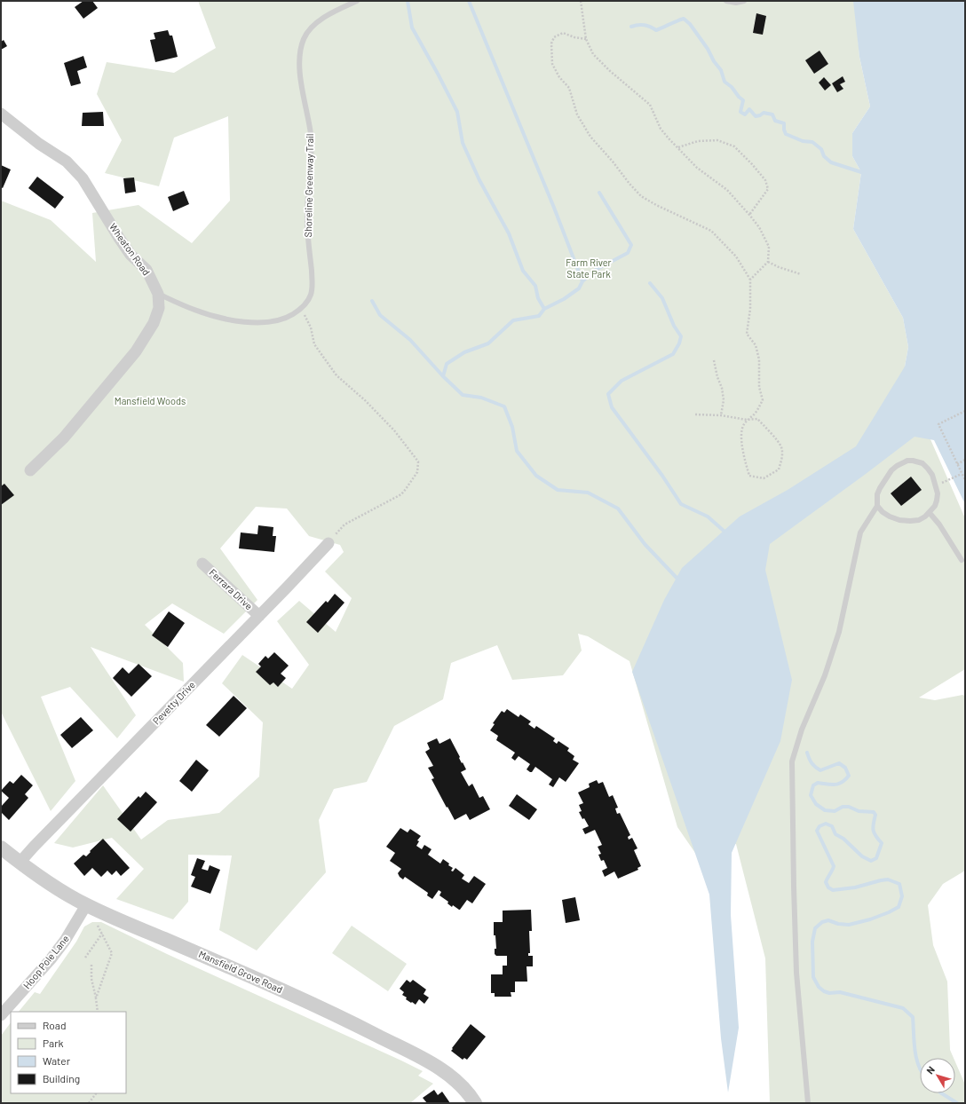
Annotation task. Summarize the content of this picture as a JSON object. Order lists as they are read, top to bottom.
{
  "streets": {
    "street": [
      "Wheaton Road",
      "Ferrara Drive",
      "Pevetty Drive",
      "Hoop Pole Lane",
      "Mansfield Grove Road"
    ],
    "lane": ["Shoreline Greenway Trail"]
  },
  "crossings": [
    ["Ferrara Drive", "Pevetty Drive"],
    ["Pevetty Drive", "Mansfield Grove Road"],
    ["Hoop Pole Lane", "Mansfield Grove Road"]
  ],
  "parks": ["Farm River State Park", "Mansfield Woods"],
  "legend": [
    "Road",
    "Park",
    "Water",
    "Building"
  ],
  "north": "top left"
}
